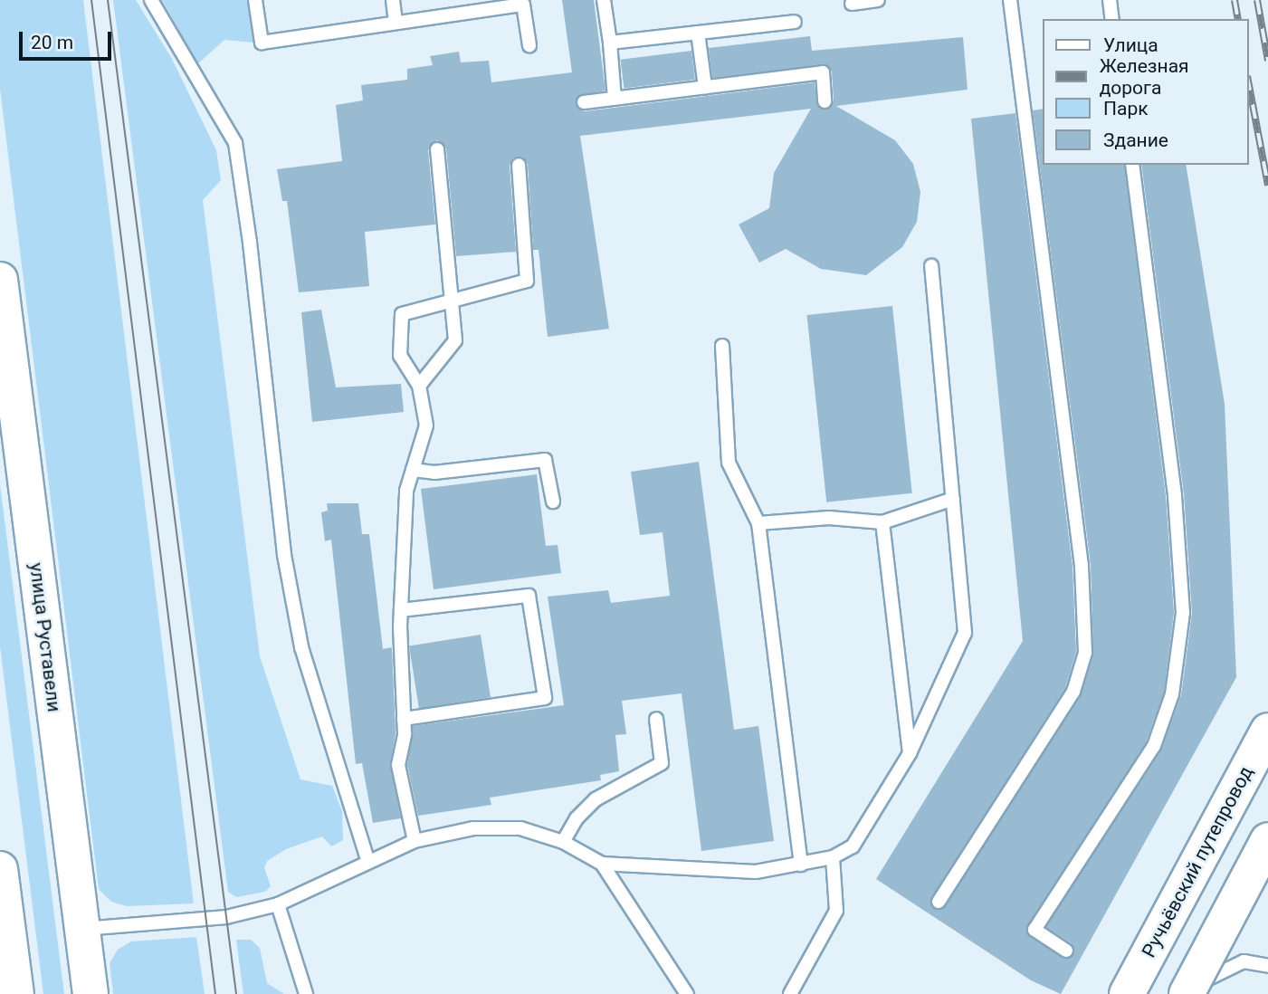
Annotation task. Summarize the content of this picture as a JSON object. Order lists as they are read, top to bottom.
{
  "streets": {
    "main road": ["улица Руставели", "Ручьёвский путепровод"]
  },
  "legend": [
    "Улица",
    "Железная дорога",
    "Парк",
    "Здание"
  ],
  "scale_bar": "20 m"
}
